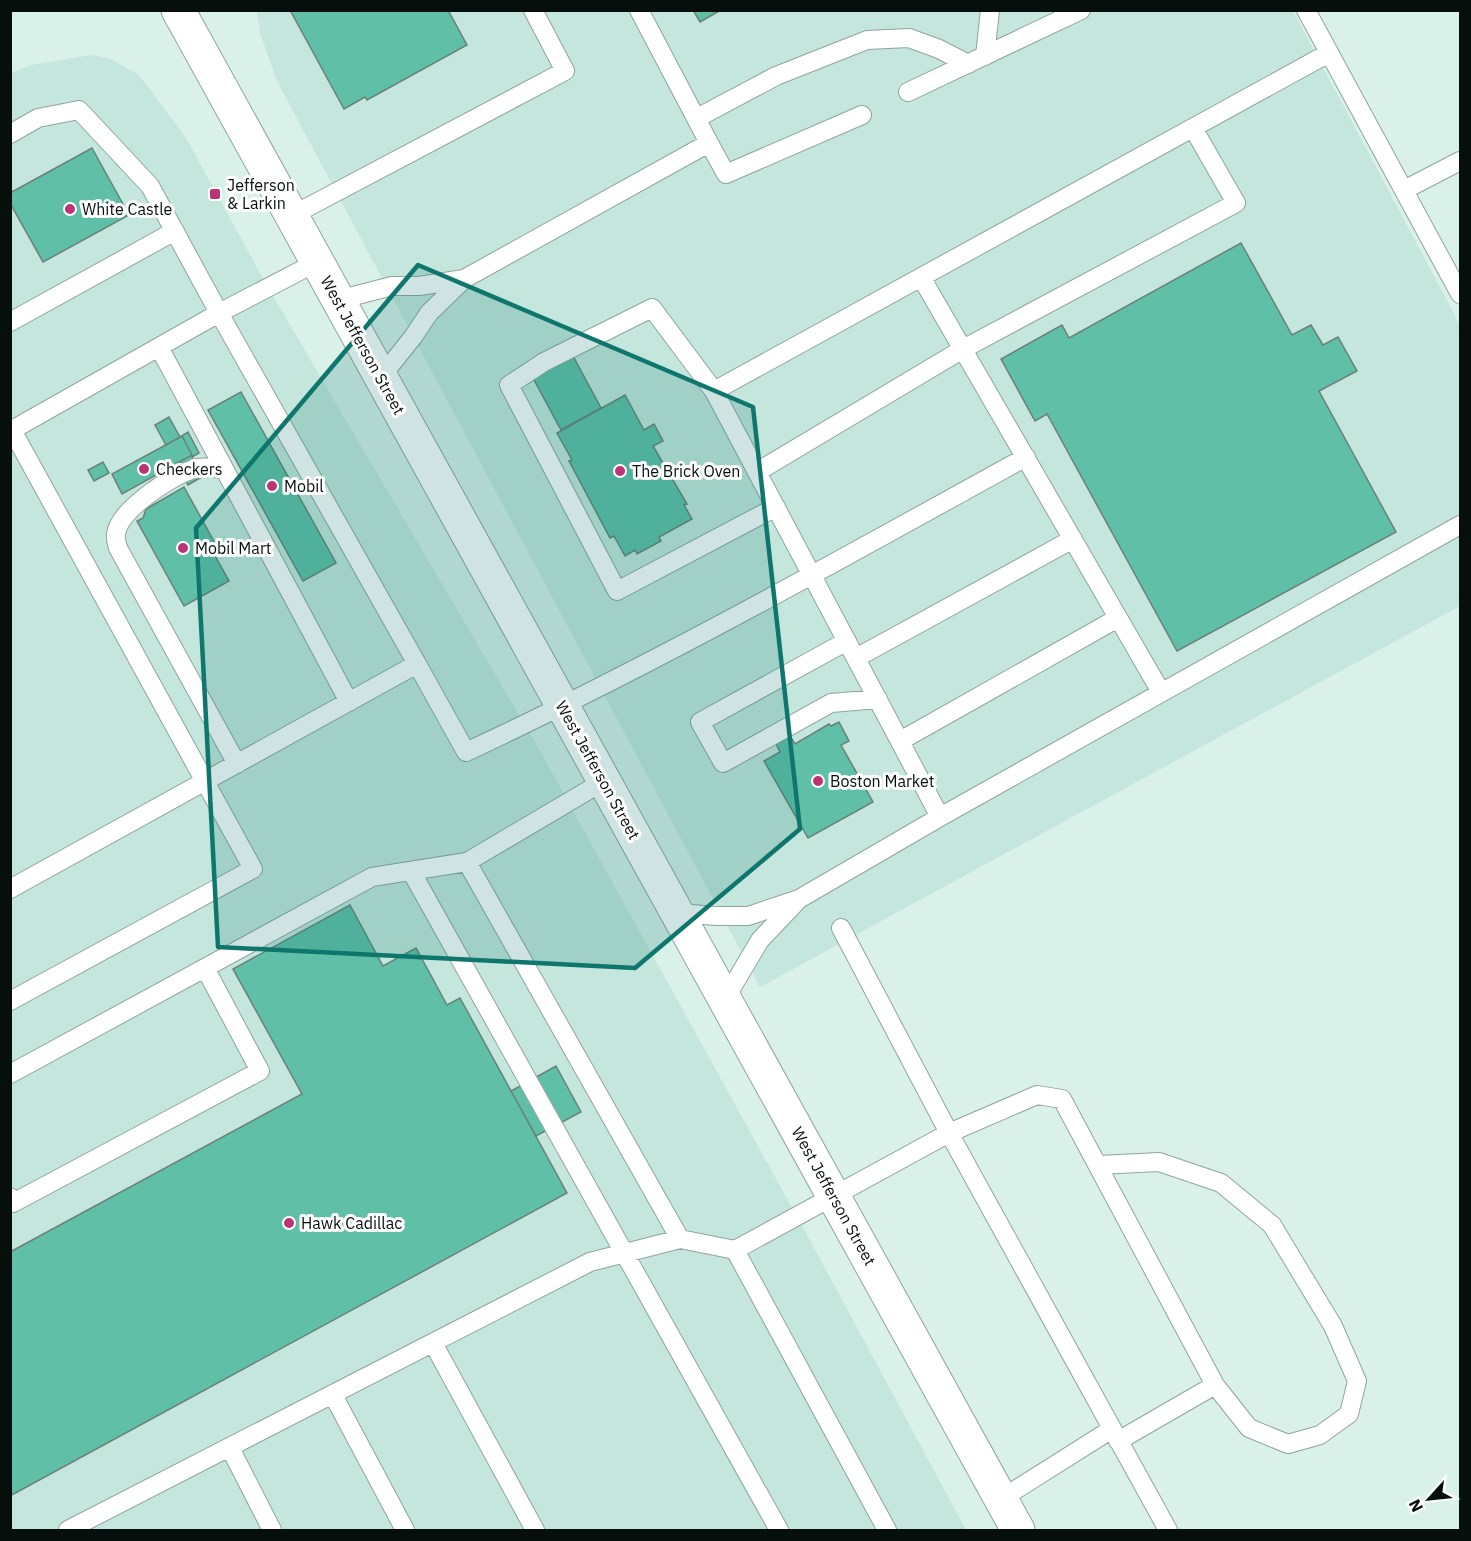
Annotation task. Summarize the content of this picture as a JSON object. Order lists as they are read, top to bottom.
{
  "streets": {
    "main road": ["West Jefferson Street"]
  },
  "places": {
    "transit": ["Jefferson & Larkin"],
    "other": [
      "White Castle",
      "Checkers",
      "The Brick Oven",
      "Mobil",
      "Mobil Mart",
      "Boston Market",
      "Hawk Cadillac"
    ]
  },
  "north": "bottom left"
}
